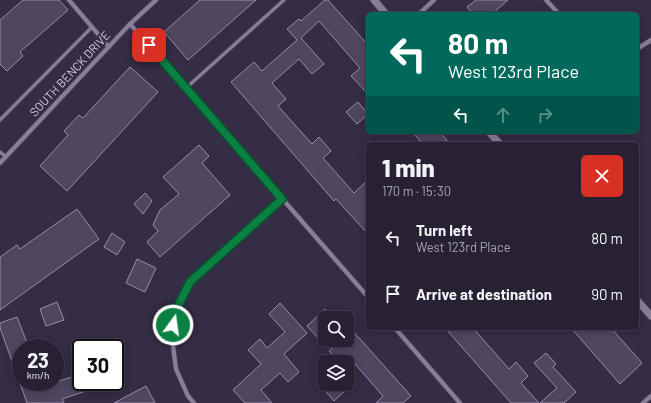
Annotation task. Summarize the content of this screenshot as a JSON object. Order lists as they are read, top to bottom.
{
  "streets": {
    "street": ["SOUTH BENCK DRIVE"]
  },
  "page": {
    "turn": ["80 m", "West 123rd Place"],
    "heading": ["1 min", "170 m · 15:30"],
    "list": [
      {
        "name": "Turn left",
        "note": "West 123rd Place",
        "value": "80 m"
      },
      {
        "name": "Arrive at destination",
        "value": "90 m"
      }
    ],
    "speed": "23 km/h",
    "limit": "30"
  }
}
